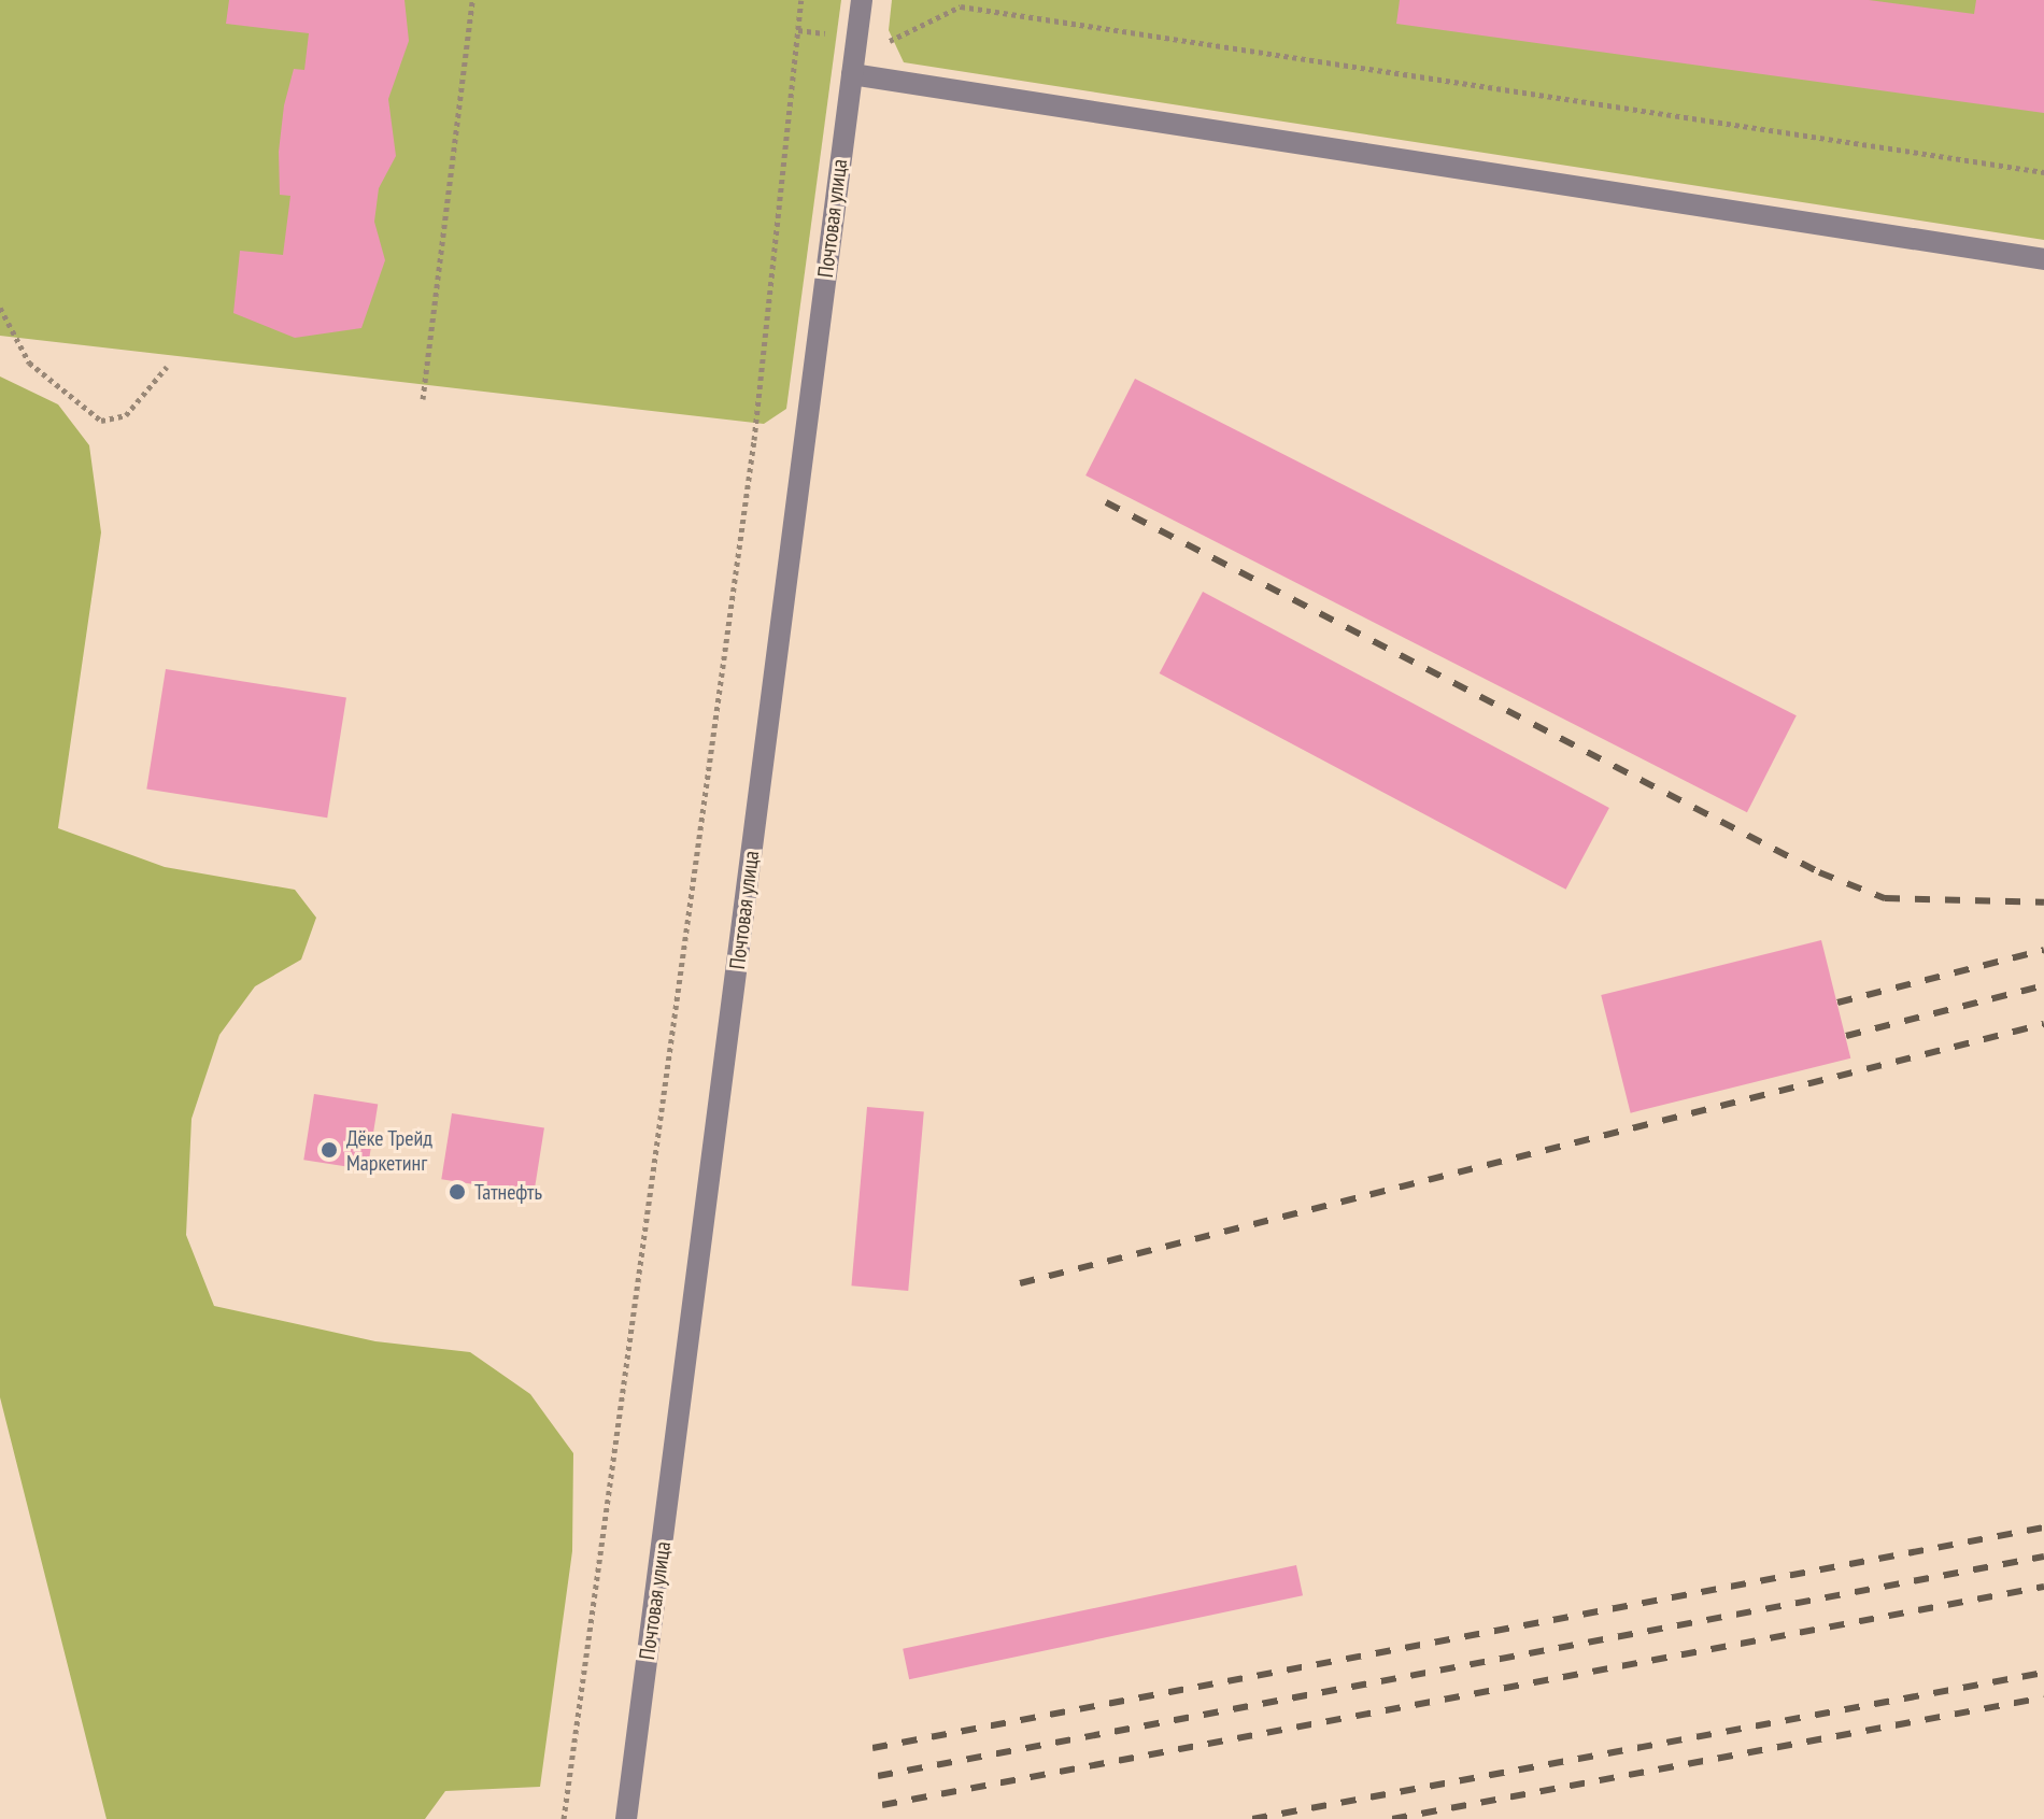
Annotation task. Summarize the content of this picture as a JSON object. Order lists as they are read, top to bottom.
{
  "streets": {
    "street": ["Почтовая улица"]
  },
  "places": ["Дёке Трейд Маркетинг", "Татнефть"]
}
